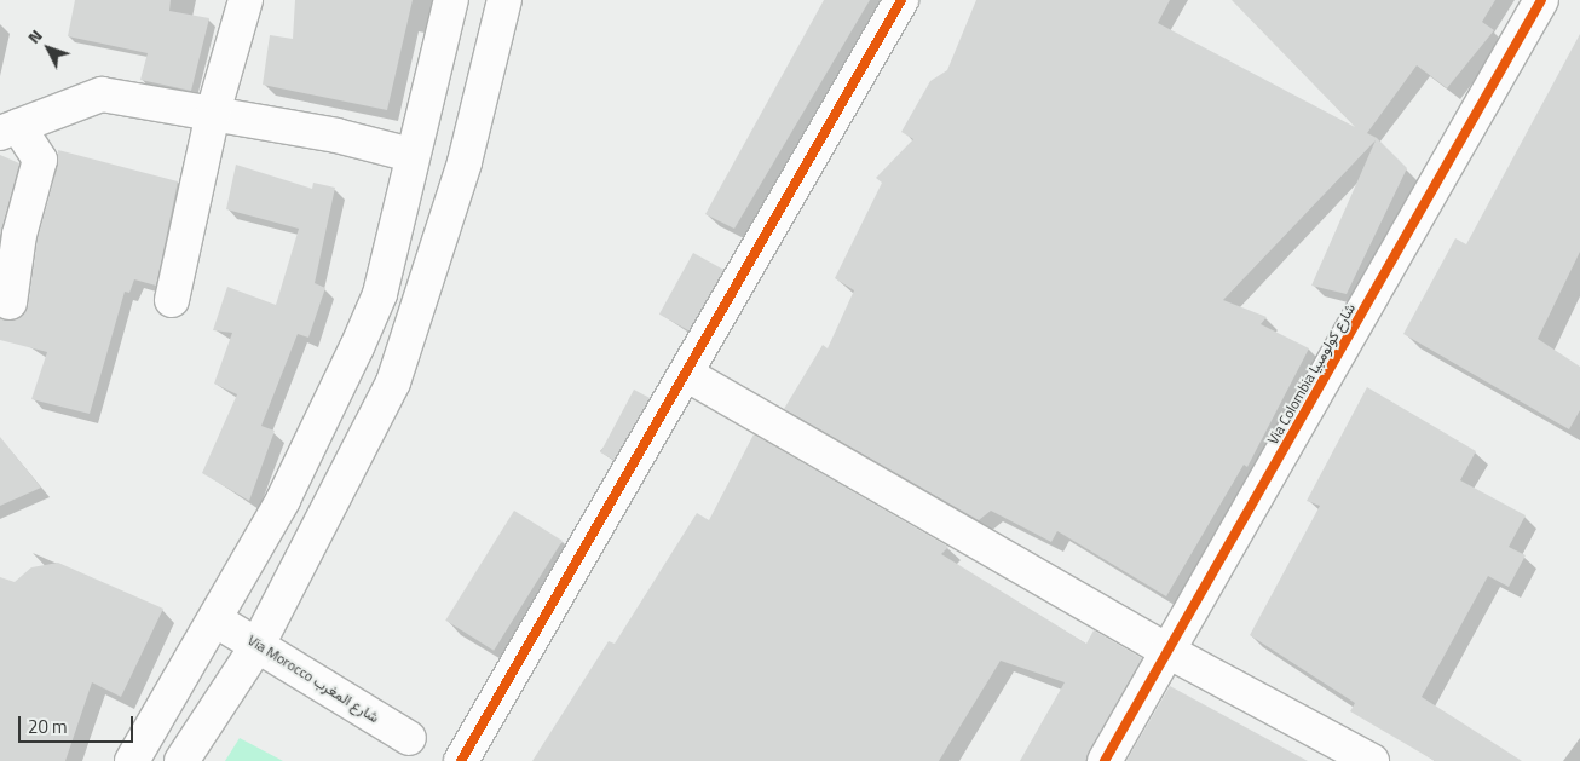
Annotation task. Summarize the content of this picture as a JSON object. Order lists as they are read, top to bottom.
{
  "streets": {
    "main road": ["Via Colombia شارع كولومبيا", "Via Morocco شارع المغرب"]
  },
  "scale_bar": "20 m",
  "north": "top left"
}
